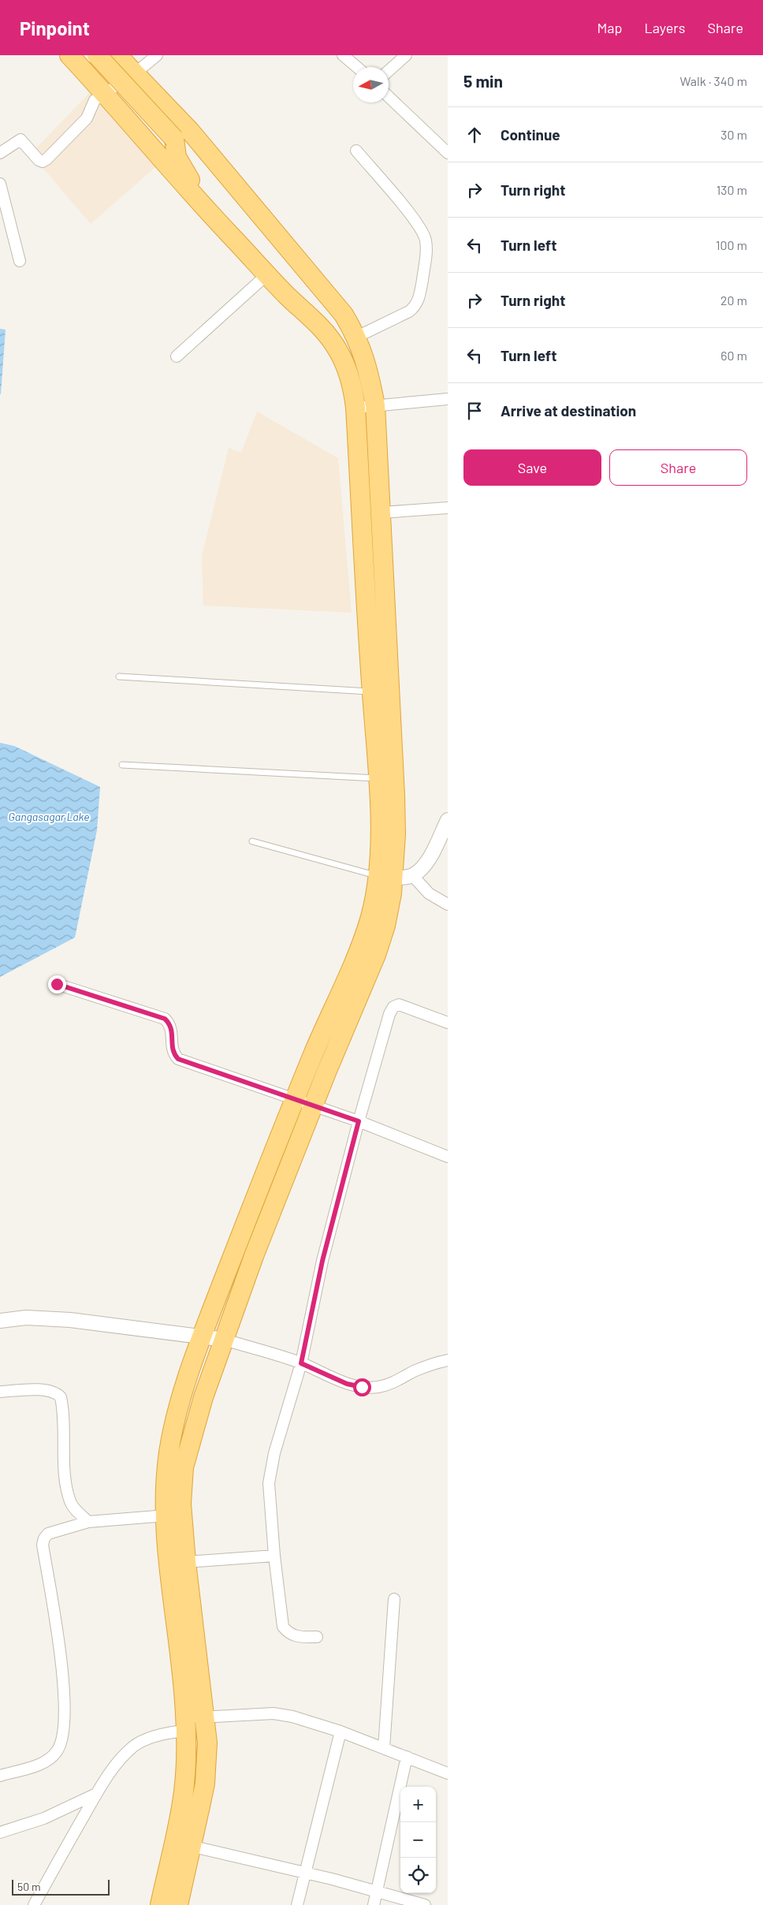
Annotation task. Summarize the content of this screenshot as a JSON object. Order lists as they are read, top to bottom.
{
  "water": ["Gangasagar Lake"],
  "scale_bar": "50 m",
  "north": "left",
  "page": {
    "header": "Pinpoint",
    "nav": ["Map", "Layers", "Share"],
    "heading": ["5 min", "Walk · 340 m"],
    "list": [
      ["Continue", "30 m"],
      ["Turn right", "130 m"],
      ["Turn left", "100 m"],
      ["Turn right", "20 m"],
      ["Turn left", "60 m"],
      "Arrive at destination"
    ],
    "buttons": ["Save", "Share"],
    "map_buttons": ["+", "−"],
    "scale": "50 m"
  }
}
